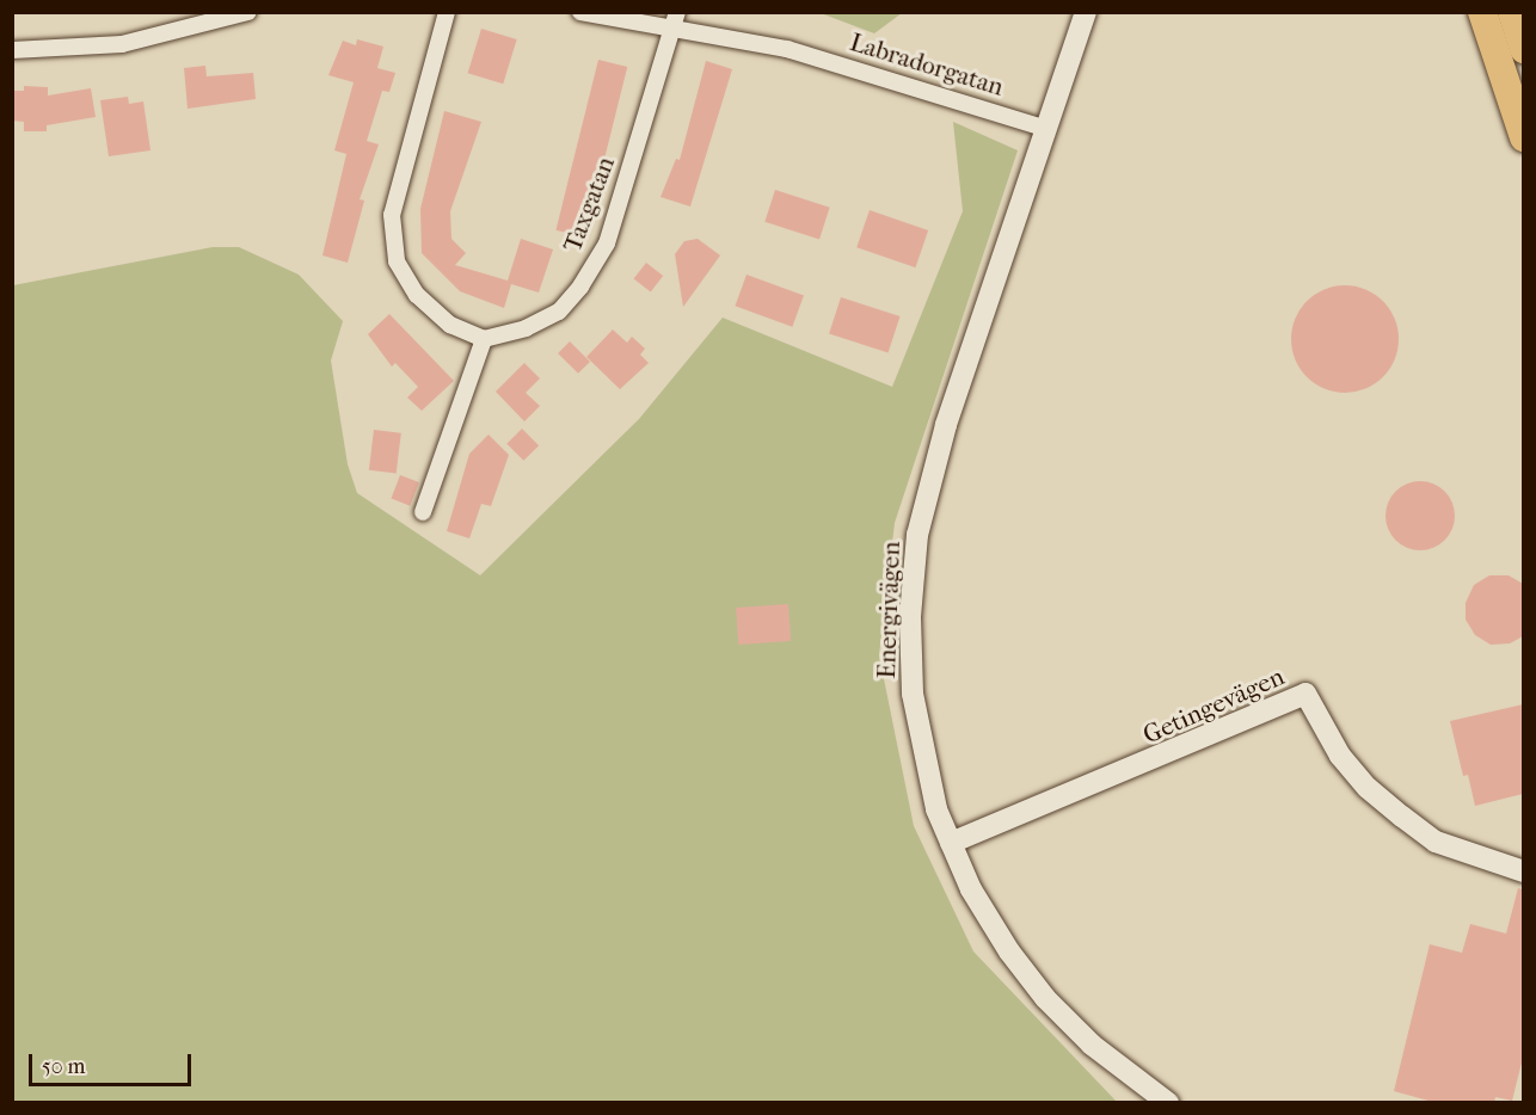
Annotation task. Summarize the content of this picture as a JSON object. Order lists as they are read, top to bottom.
{
  "streets": {
    "street": [
      "Labradorgatan",
      "Taxgatan",
      "Energivägen",
      "Getingevägen"
    ]
  },
  "crossings": [
    ["Labradorgatan", "Taxgatan"],
    ["Labradorgatan", "Energivägen"],
    ["Energivägen", "Getingevägen"]
  ],
  "scale_bar": "50 m"
}
